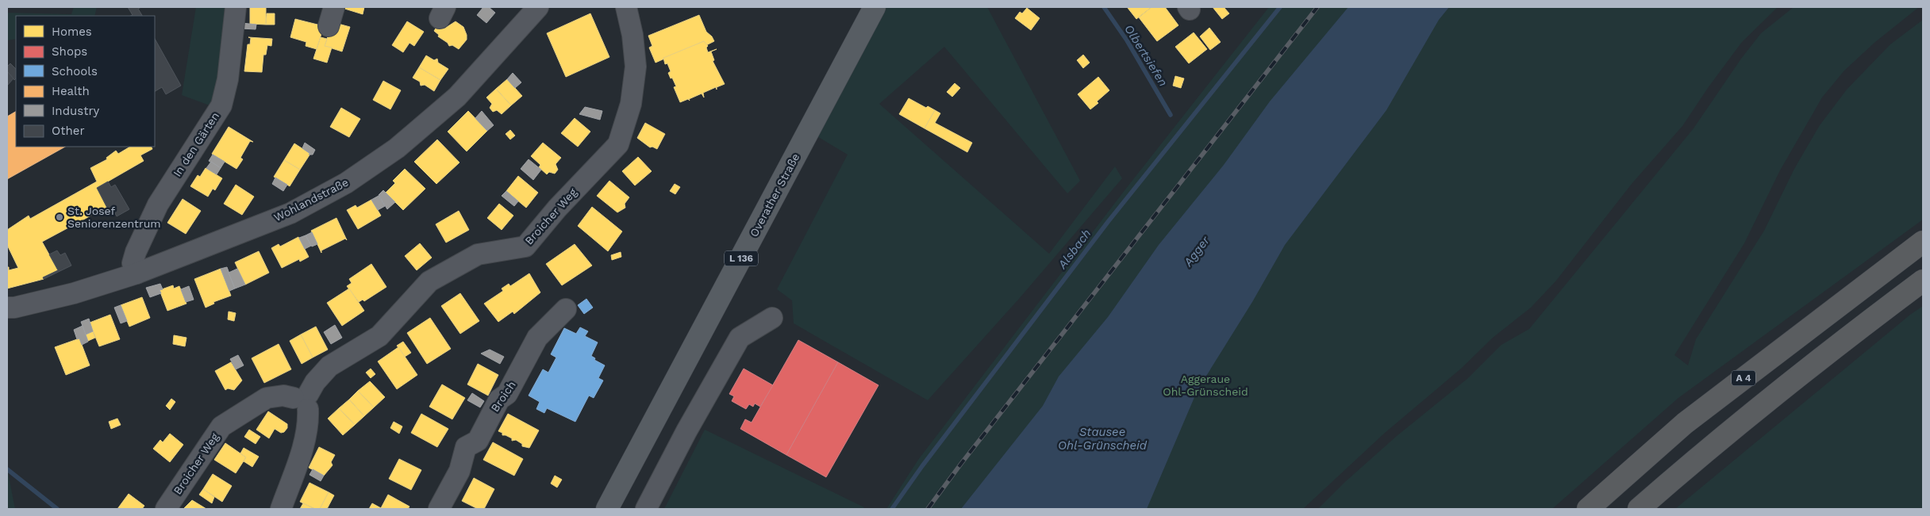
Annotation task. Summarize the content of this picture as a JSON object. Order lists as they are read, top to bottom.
{
  "streets": {
    "highway": ["A 4"],
    "main road": ["Overather Straße", "L 136"],
    "street": [
      "In den Gärten",
      "Wohlandstraße",
      "Broicher Weg",
      "Broich"
    ]
  },
  "crossings": [
    ["In den Gärten", "Wohlandstraße"]
  ],
  "water": [
    "Olbertsiefen",
    "Alsbach",
    "Agger",
    "Stausee Ohl-Grünscheid"
  ],
  "parks": ["Aggeraue Ohl-Grünscheid"],
  "places": ["St. Josef Seniorenzentrum"],
  "legend": [
    "Homes",
    "Shops",
    "Schools",
    "Health",
    "Industry",
    "Other"
  ]
}
